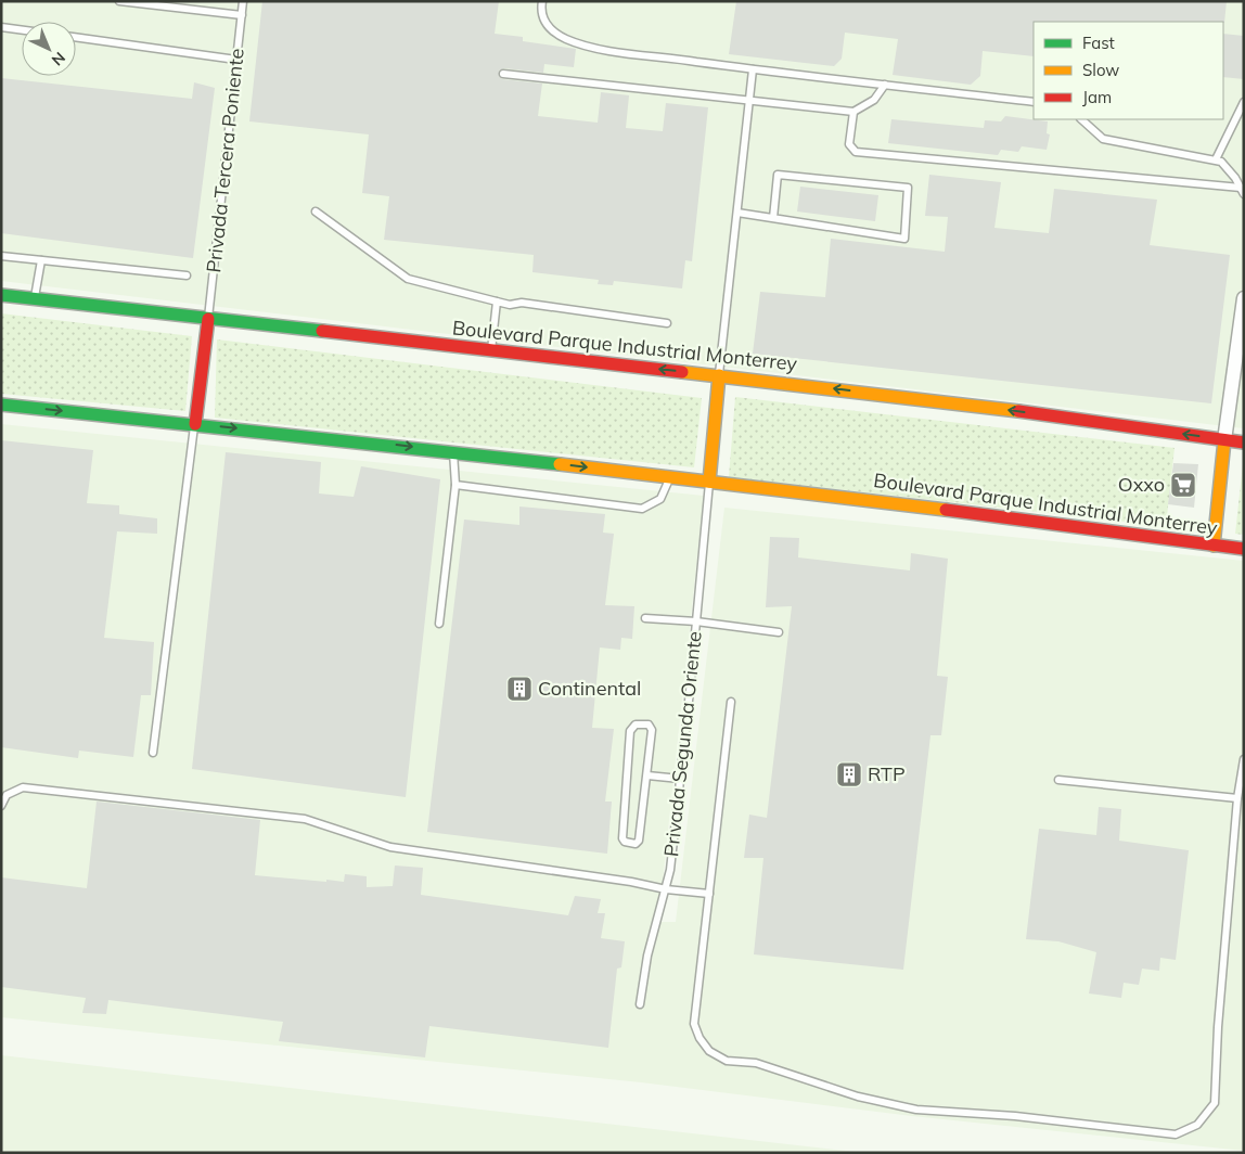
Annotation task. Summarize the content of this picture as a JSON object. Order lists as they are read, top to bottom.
{
  "streets": {
    "street": ["Boulevard Parque Industrial Monterrey"],
    "lane": ["Privada Tercera Poniente", "Privada Segunda Oriente"]
  },
  "crossings": [
    ["Privada Tercera Poniente", "Boulevard Parque Industrial Monterrey"],
    ["Boulevard Parque Industrial Monterrey", "Privada Segunda Oriente"]
  ],
  "places": {
    "supermarket": ["Oxxo"],
    "building": ["Continental", "RTP"]
  },
  "legend": ["Fast", "Slow", "Jam"],
  "north": "bottom right"
}
